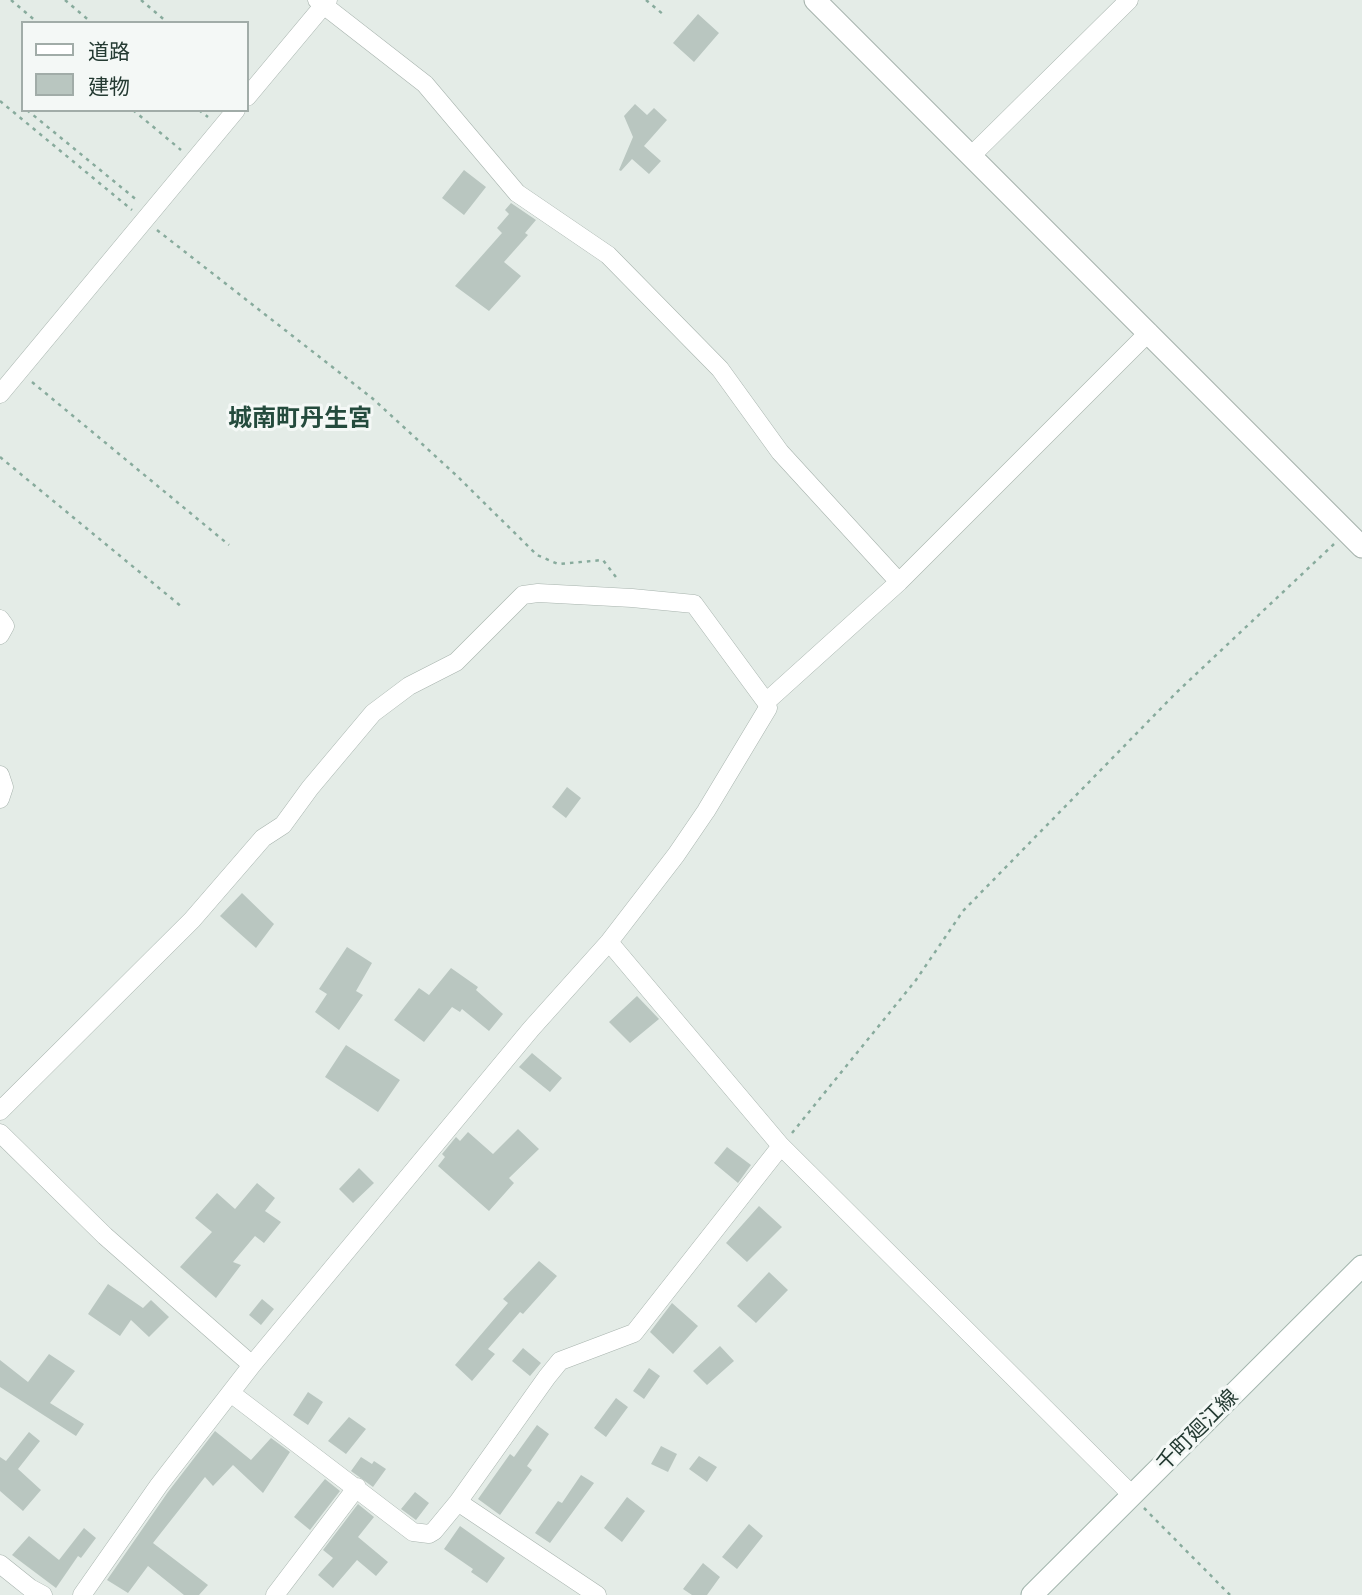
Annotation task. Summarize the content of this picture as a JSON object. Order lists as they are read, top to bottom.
{
  "streets": {
    "street": ["千町廻江線"]
  },
  "districts": ["城南町丹生宮"],
  "legend": ["道路", "建物"]
}
